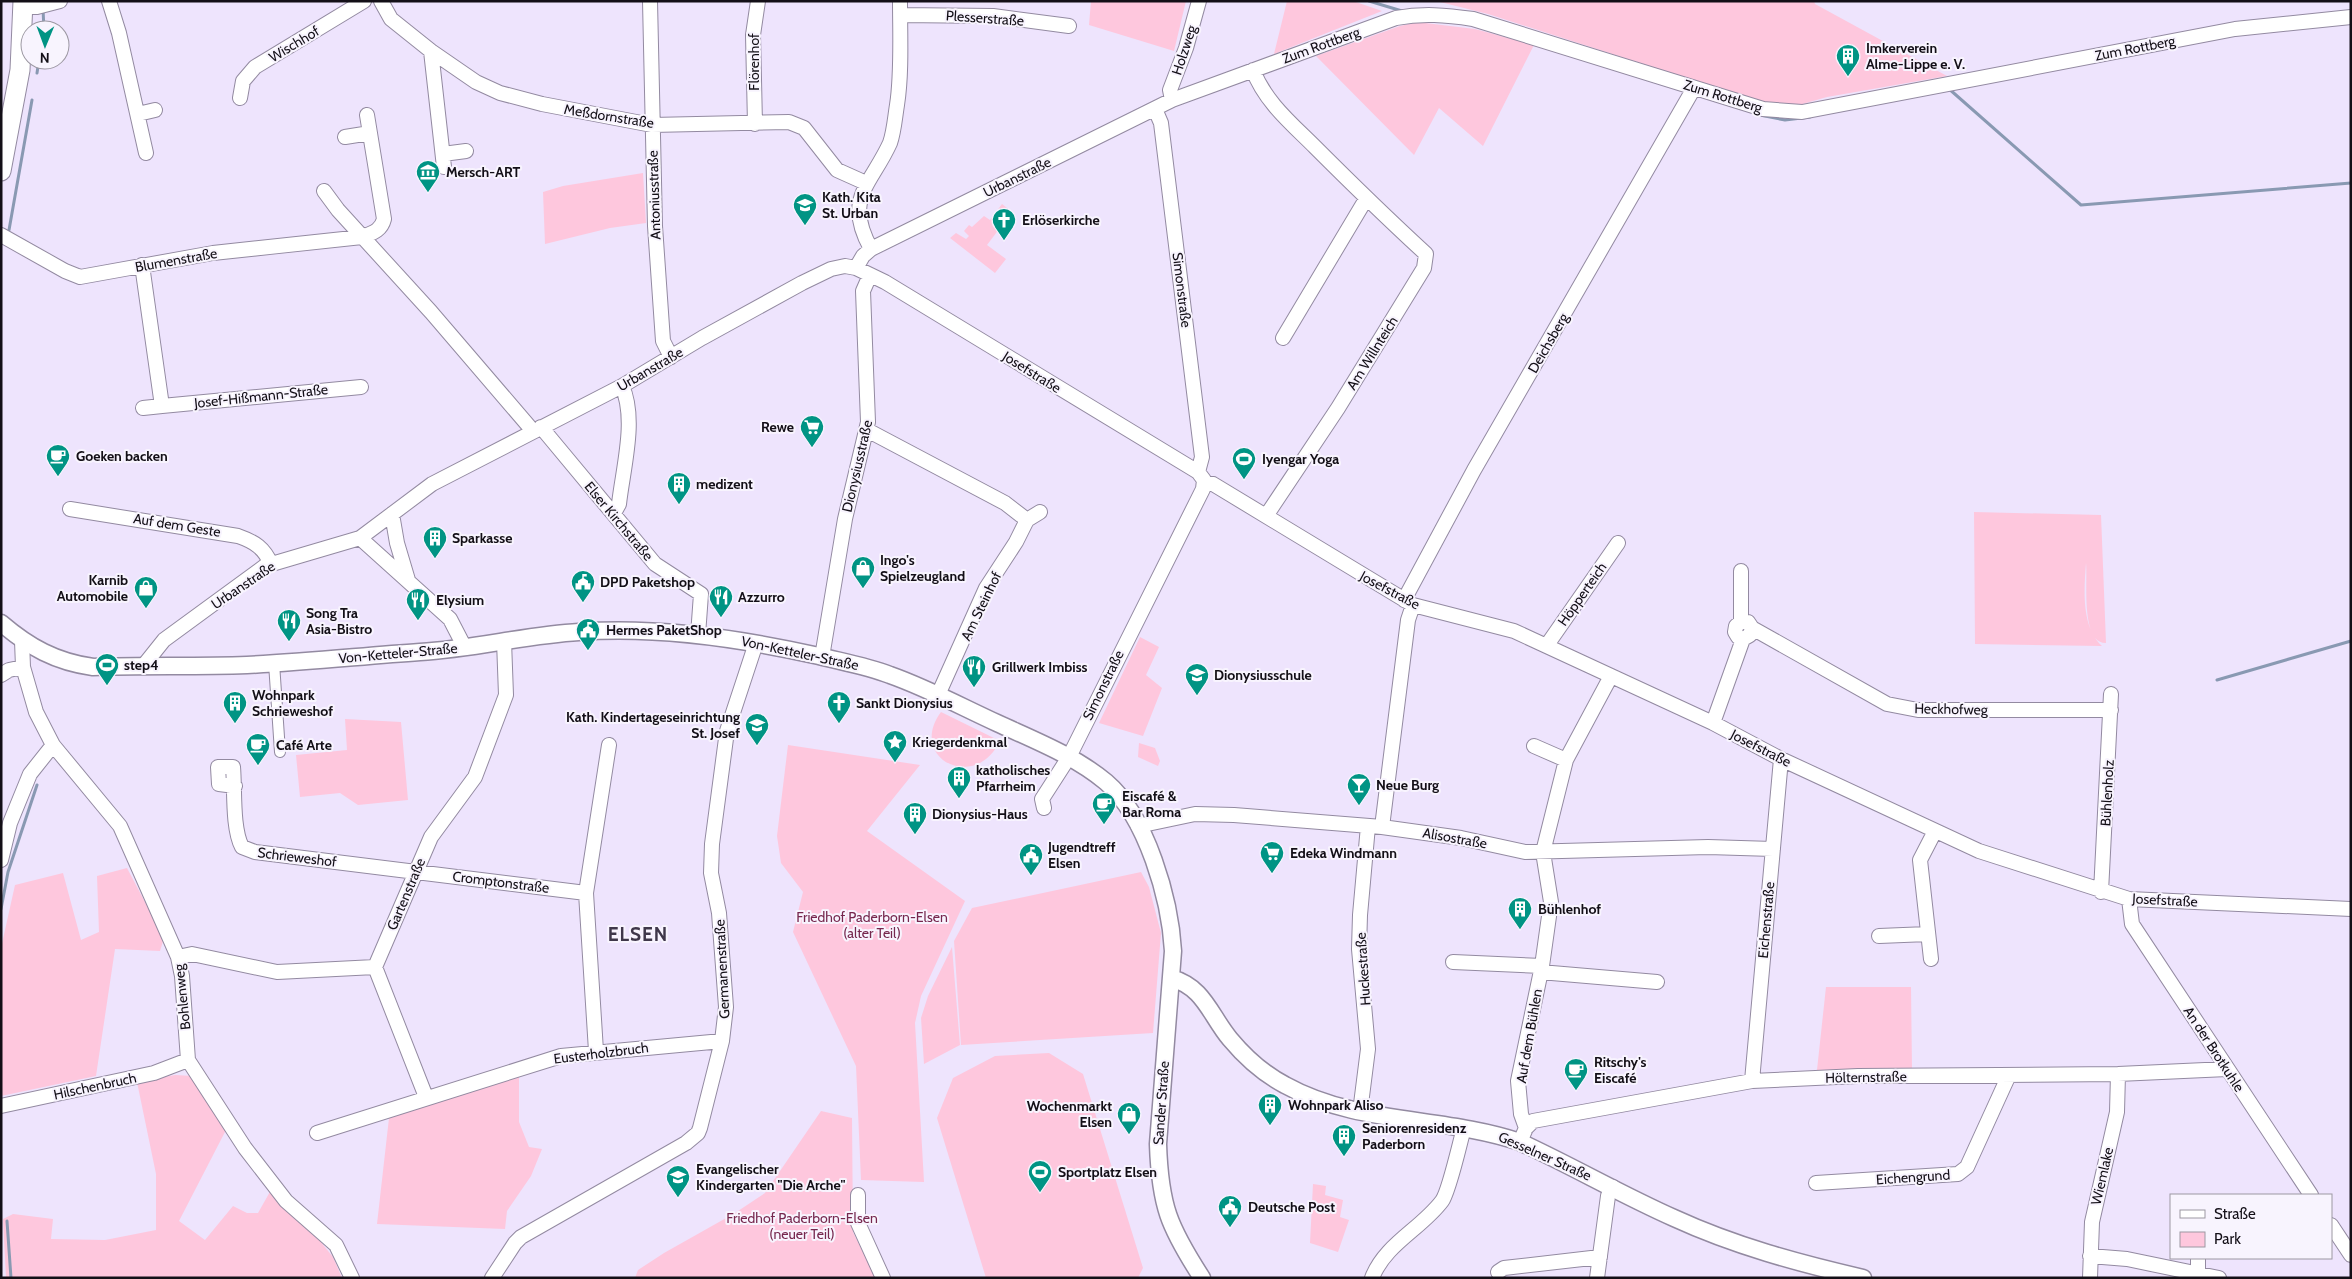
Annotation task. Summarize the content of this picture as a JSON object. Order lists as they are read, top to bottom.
{
  "streets": {
    "street": [
      "Plesserstraße",
      "Wischhof",
      "Zum Rottberg",
      "Holzweg",
      "Flörenhof",
      "Meßdornstraße",
      "Urbanstraße",
      "Antoniusstraße",
      "Blumenstraße",
      "Simonstraße",
      "Deichsberg",
      "Am Willnteich",
      "Josefstraße",
      "Josef-Hißmann-Straße",
      "Dionysiusstraße",
      "Elser Kirchstraße",
      "Auf dem Geste",
      "Höpperteich",
      "Am Steinhof",
      "Von-Ketteler-Straße",
      "Heckhofweg",
      "Bühlenholz",
      "Alisostraße",
      "Schrieweshof",
      "Cromptonstraße",
      "Gartenstraße",
      "Eichenstraße",
      "Germanenstraße",
      "Huckestraße",
      "Bohlenweg",
      "Auf dem Bühlen",
      "An der Brotkuhle",
      "Eusterholzbruch",
      "Hölternstraße",
      "Hilschenbruch",
      "Sander Straße",
      "Gesselner Straße",
      "Wiemlake",
      "Eichengrund"
    ]
  },
  "crossings": [
    ["Zum Rottberg", "Holzweg"],
    ["Zum Rottberg", "Urbanstraße"],
    ["Zum Rottberg", "Deichsberg"],
    ["Zum Rottberg", "Am Willnteich"],
    ["Holzweg", "Urbanstraße"],
    ["Flörenhof", "Meßdornstraße"],
    ["Meßdornstraße", "Antoniusstraße"],
    ["Urbanstraße", "Antoniusstraße"],
    ["Urbanstraße", "Simonstraße"],
    ["Urbanstraße", "Josefstraße"],
    ["Urbanstraße", "Elser Kirchstraße"],
    ["Urbanstraße", "Auf dem Geste"],
    ["Urbanstraße", "Von-Ketteler-Straße"],
    ["Blumenstraße", "Elser Kirchstraße"],
    ["Simonstraße", "Josefstraße"],
    ["Simonstraße", "Von-Ketteler-Straße"],
    ["Deichsberg", "Josefstraße"],
    ["Deichsberg", "Huckestraße"],
    ["Am Willnteich", "Josefstraße"],
    ["Josefstraße", "Dionysiusstraße"],
    ["Josefstraße", "Höpperteich"],
    ["Josefstraße", "Bühlenholz"],
    ["Josefstraße", "Eichenstraße"],
    ["Josefstraße", "Huckestraße"],
    ["Josefstraße", "Auf dem Bühlen"],
    ["Josefstraße", "An der Brotkuhle"],
    ["Dionysiusstraße", "Von-Ketteler-Straße"],
    ["Elser Kirchstraße", "Von-Ketteler-Straße"],
    ["Am Steinhof", "Von-Ketteler-Straße"],
    ["Von-Ketteler-Straße", "Alisostraße"],
    ["Von-Ketteler-Straße", "Gartenstraße"],
    ["Von-Ketteler-Straße", "Germanenstraße"],
    ["Von-Ketteler-Straße", "Bohlenweg"],
    ["Von-Ketteler-Straße", "Sander Straße"],
    ["Von-Ketteler-Straße", "Gesselner Straße"],
    ["Heckhofweg", "Bühlenholz"],
    ["Alisostraße", "Eichenstraße"],
    ["Alisostraße", "Huckestraße"],
    ["Alisostraße", "Auf dem Bühlen"],
    ["Schrieweshof", "Cromptonstraße"],
    ["Schrieweshof", "Gartenstraße"],
    ["Cromptonstraße", "Gartenstraße"],
    ["Eichenstraße", "Hölternstraße"],
    ["Germanenstraße", "Eusterholzbruch"],
    ["Huckestraße", "Gesselner Straße"],
    ["Bohlenweg", "Hilschenbruch"],
    ["Auf dem Bühlen", "Hölternstraße"],
    ["Auf dem Bühlen", "Gesselner Straße"],
    ["An der Brotkuhle", "Hölternstraße"],
    ["Hölternstraße", "Gesselner Straße"],
    ["Hölternstraße", "Wiemlake"],
    ["Hölternstraße", "Eichengrund"],
    ["Sander Straße", "Gesselner Straße"]
  ],
  "districts": ["ELSEN"],
  "parks": ["Friedhof Paderborn-Elsen (alter Teil)", "Friedhof Paderborn-Elsen (neuer Teil)"],
  "places": {
    "building": [
      "Imkerverein Alme-Lippe e. V.",
      "medizent",
      "Sparkasse",
      "Wohnpark Schrieweshof",
      "katholisches Pfarrheim",
      "Dionysius-Haus",
      "Bühlenhof",
      "Wohnpark Aliso",
      "Seniorenresidenz Paderborn"
    ],
    "museum": ["Mersch-ART"],
    "school or university": [
      "Kath. Kita St. Urban",
      "Dionysiusschule",
      "Kath. Kindertageseinrichtung St. Josef",
      "Evangelischer Kindergarten \"Die Arche\""
    ],
    "church": ["Erlöserkirche", "Sankt Dionysius"],
    "supermarket": ["Rewe", "Edeka Windmann"],
    "cafe": [
      "Goeken backen",
      "Café Arte",
      "Eiscafé & Bar Roma",
      "Ritschy's Eiscafé"
    ],
    "sports": ["Iyengar Yoga", "step4", "Sportplatz Elsen"],
    "shop": ["Ingo's Spielzeugland", "Karnib Automobile", "Wochenmarkt Elsen"],
    "public building": [
      "DPD Paketshop",
      "Hermes PaketShop",
      "Jugendtreff Elsen",
      "Deutsche Post"
    ],
    "restaurant": [
      "Azzurro",
      "Elysium",
      "Song Tra Asia-Bistro",
      "Grillwerk Imbiss"
    ],
    "place": ["Kriegerdenkmal"],
    "bar": ["Neue Burg"]
  },
  "legend": ["Straße", "Park"],
  "north": "bottom"
}
